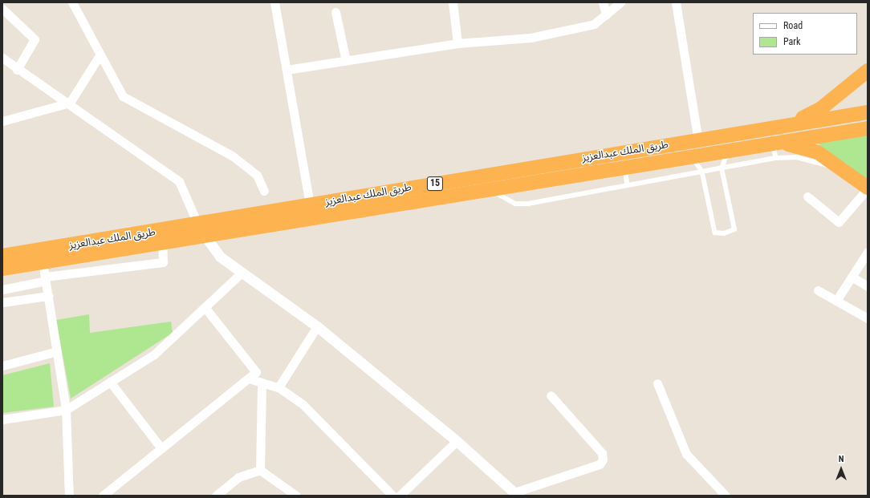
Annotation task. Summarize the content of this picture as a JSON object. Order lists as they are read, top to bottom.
{
  "streets": {
    "highway": ["طريق الملك عبدالعزيز", "15"]
  },
  "legend": ["Road", "Park"],
  "north": "top"
}
